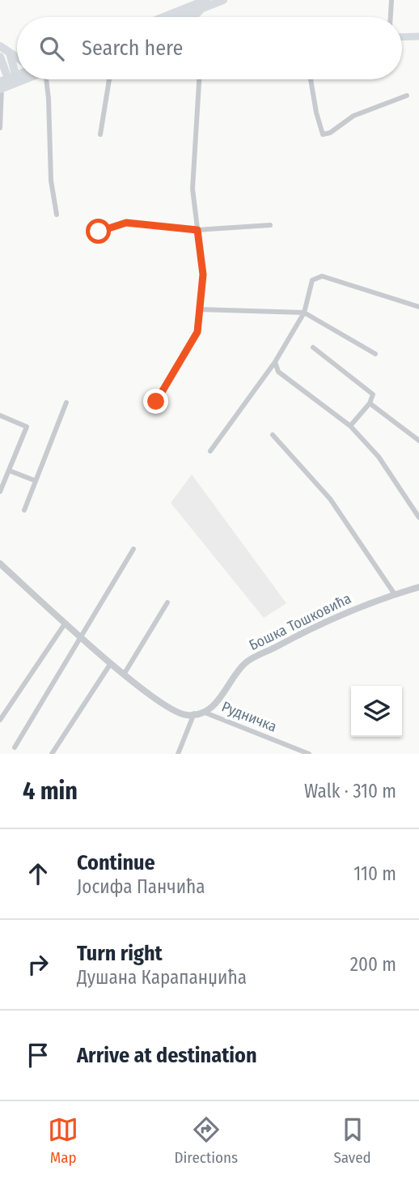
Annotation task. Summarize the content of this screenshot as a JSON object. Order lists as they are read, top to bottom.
{
  "streets": {
    "street": ["Бошка Тошковића", "Рудничка"]
  },
  "crossings": [
    ["Бошка Тошковића", "Рудничка"]
  ],
  "page": {
    "search": "Search here",
    "heading": ["4 min", "Walk · 310 m"],
    "list": [
      ["Continue", "Јосифа Панчића", "110 m"],
      ["Turn right", "Душана Карапанџића", "200 m"],
      "Arrive at destination"
    ],
    "nav": ["Map", "Directions", "Saved"]
  }
}
